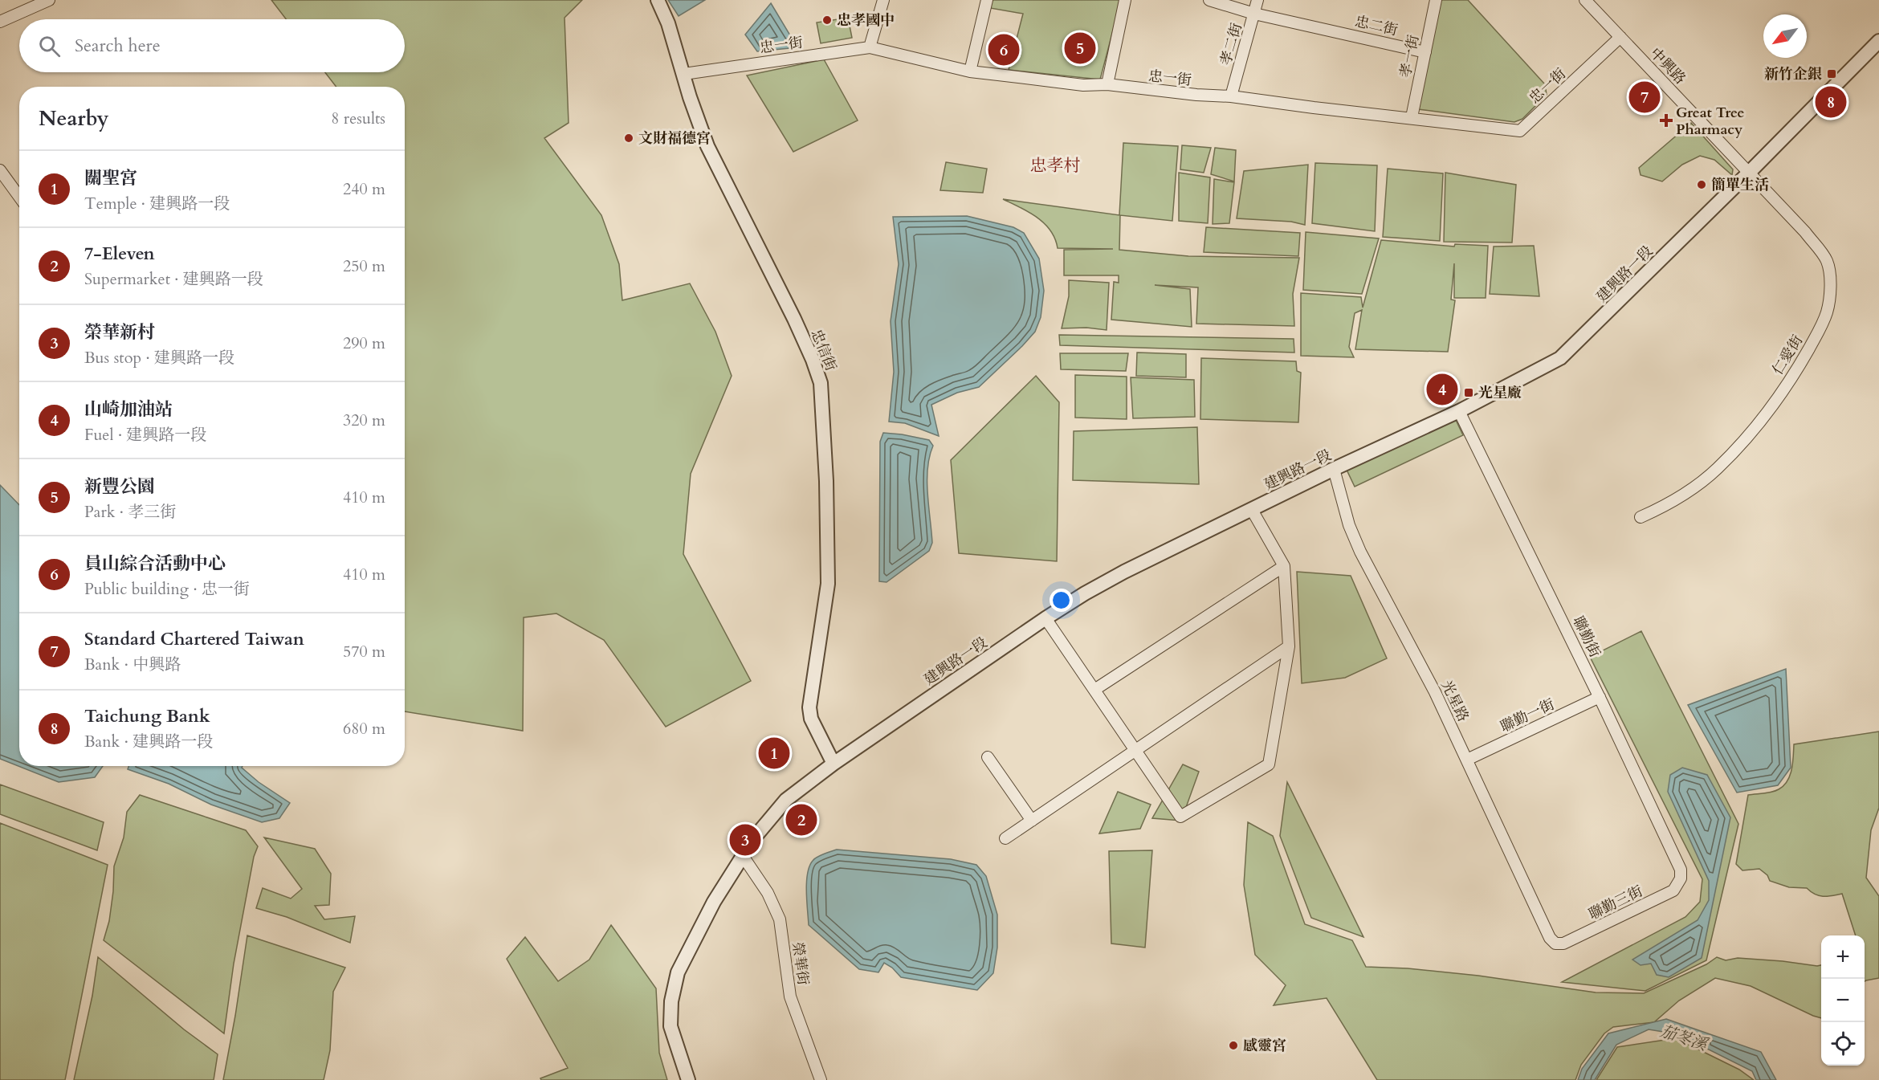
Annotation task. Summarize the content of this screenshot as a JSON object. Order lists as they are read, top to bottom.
{
  "streets": {
    "street": [
      "忠二街",
      "孝二街",
      "忠一街",
      "孝一街",
      "中興路",
      "建興路一段",
      "忠信街",
      "仁愛街",
      "聯勤街",
      "光星路",
      "聯勤一街",
      "聯勤三街",
      "榮華街"
    ]
  },
  "crossings": [
    ["忠二街", "孝二街"],
    ["忠二街", "孝一街"],
    ["孝二街", "忠一街"],
    ["忠一街", "孝一街"],
    ["忠一街", "中興路"],
    ["忠一街", "忠信街"],
    ["中興路", "建興路一段"],
    ["中興路", "仁愛街"],
    ["建興路一段", "忠信街"],
    ["建興路一段", "仁愛街"],
    ["建興路一段", "聯勤街"],
    ["建興路一段", "光星路"],
    ["建興路一段", "榮華街"],
    ["聯勤街", "聯勤一街"],
    ["聯勤街", "聯勤三街"],
    ["光星路", "聯勤一街"],
    ["光星路", "聯勤三街"]
  ],
  "districts": ["忠孝村"],
  "water": ["茄苳溪"],
  "places": {
    "other": [
      "忠孝國中",
      "文財福德宮",
      "簡單生活",
      "感靈宮"
    ],
    "transit": ["新竹企銀", "光星廠"],
    "health": ["Great Tree Pharmacy"]
  },
  "north": "bottom left",
  "page": {
    "search": "Search here",
    "pins": [
      "5",
      "6",
      "7",
      "8",
      "4",
      "1",
      "2",
      "3"
    ],
    "heading": ["Nearby", "8 results"],
    "list": [
      {
        "mark": "1",
        "name": "關聖宮",
        "note": "Temple · 建興路一段",
        "value": "240 m"
      },
      {
        "mark": "2",
        "name": "7-Eleven",
        "note": "Supermarket · 建興路一段",
        "value": "250 m"
      },
      {
        "mark": "3",
        "name": "榮華新村",
        "note": "Bus stop · 建興路一段",
        "value": "290 m"
      },
      {
        "mark": "4",
        "name": "山崎加油站",
        "note": "Fuel · 建興路一段",
        "value": "320 m"
      },
      {
        "mark": "5",
        "name": "新豐公園",
        "note": "Park · 孝三街",
        "value": "410 m"
      },
      {
        "mark": "6",
        "name": "員山綜合活動中心",
        "note": "Public building · 忠一街",
        "value": "410 m"
      },
      {
        "mark": "7",
        "name": "Standard Chartered Taiwan",
        "note": "Bank · 中興路",
        "value": "570 m"
      },
      {
        "mark": "8",
        "name": "Taichung Bank",
        "note": "Bank · 建興路一段",
        "value": "680 m"
      }
    ],
    "map_buttons": ["+", "−"]
  }
}
